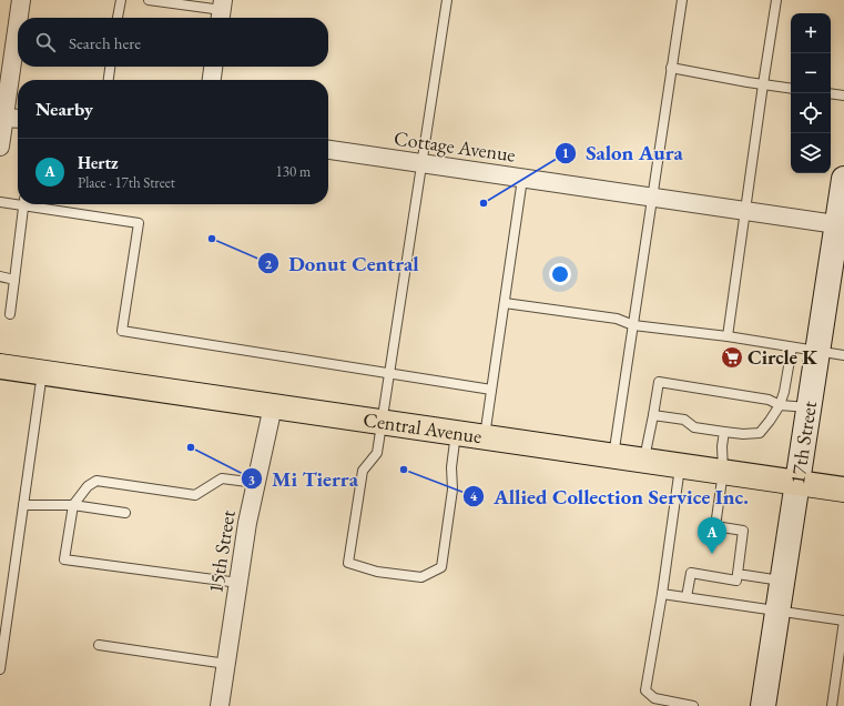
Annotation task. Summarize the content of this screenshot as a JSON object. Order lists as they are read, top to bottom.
{
  "streets": {
    "main road": ["Central Avenue"],
    "street": ["Cottage Avenue", "17th Street", "15th Street"]
  },
  "crossings": [
    ["Cottage Avenue", "17th Street"],
    ["Central Avenue", "17th Street"],
    ["Central Avenue", "15th Street"]
  ],
  "places": {
    "other": [
      "Salon Aura",
      "Donut Central",
      "Mi Tierra",
      "Allied Collection Service Inc."
    ],
    "supermarket": ["Circle K"]
  },
  "page": {
    "map_buttons": ["+", "−"],
    "search": "Search here",
    "heading": "Nearby",
    "list": [
      {
        "mark": "A",
        "name": "Hertz",
        "note": "Place · 17th Street",
        "value": "130 m"
      }
    ],
    "pins": "A"
  }
}
